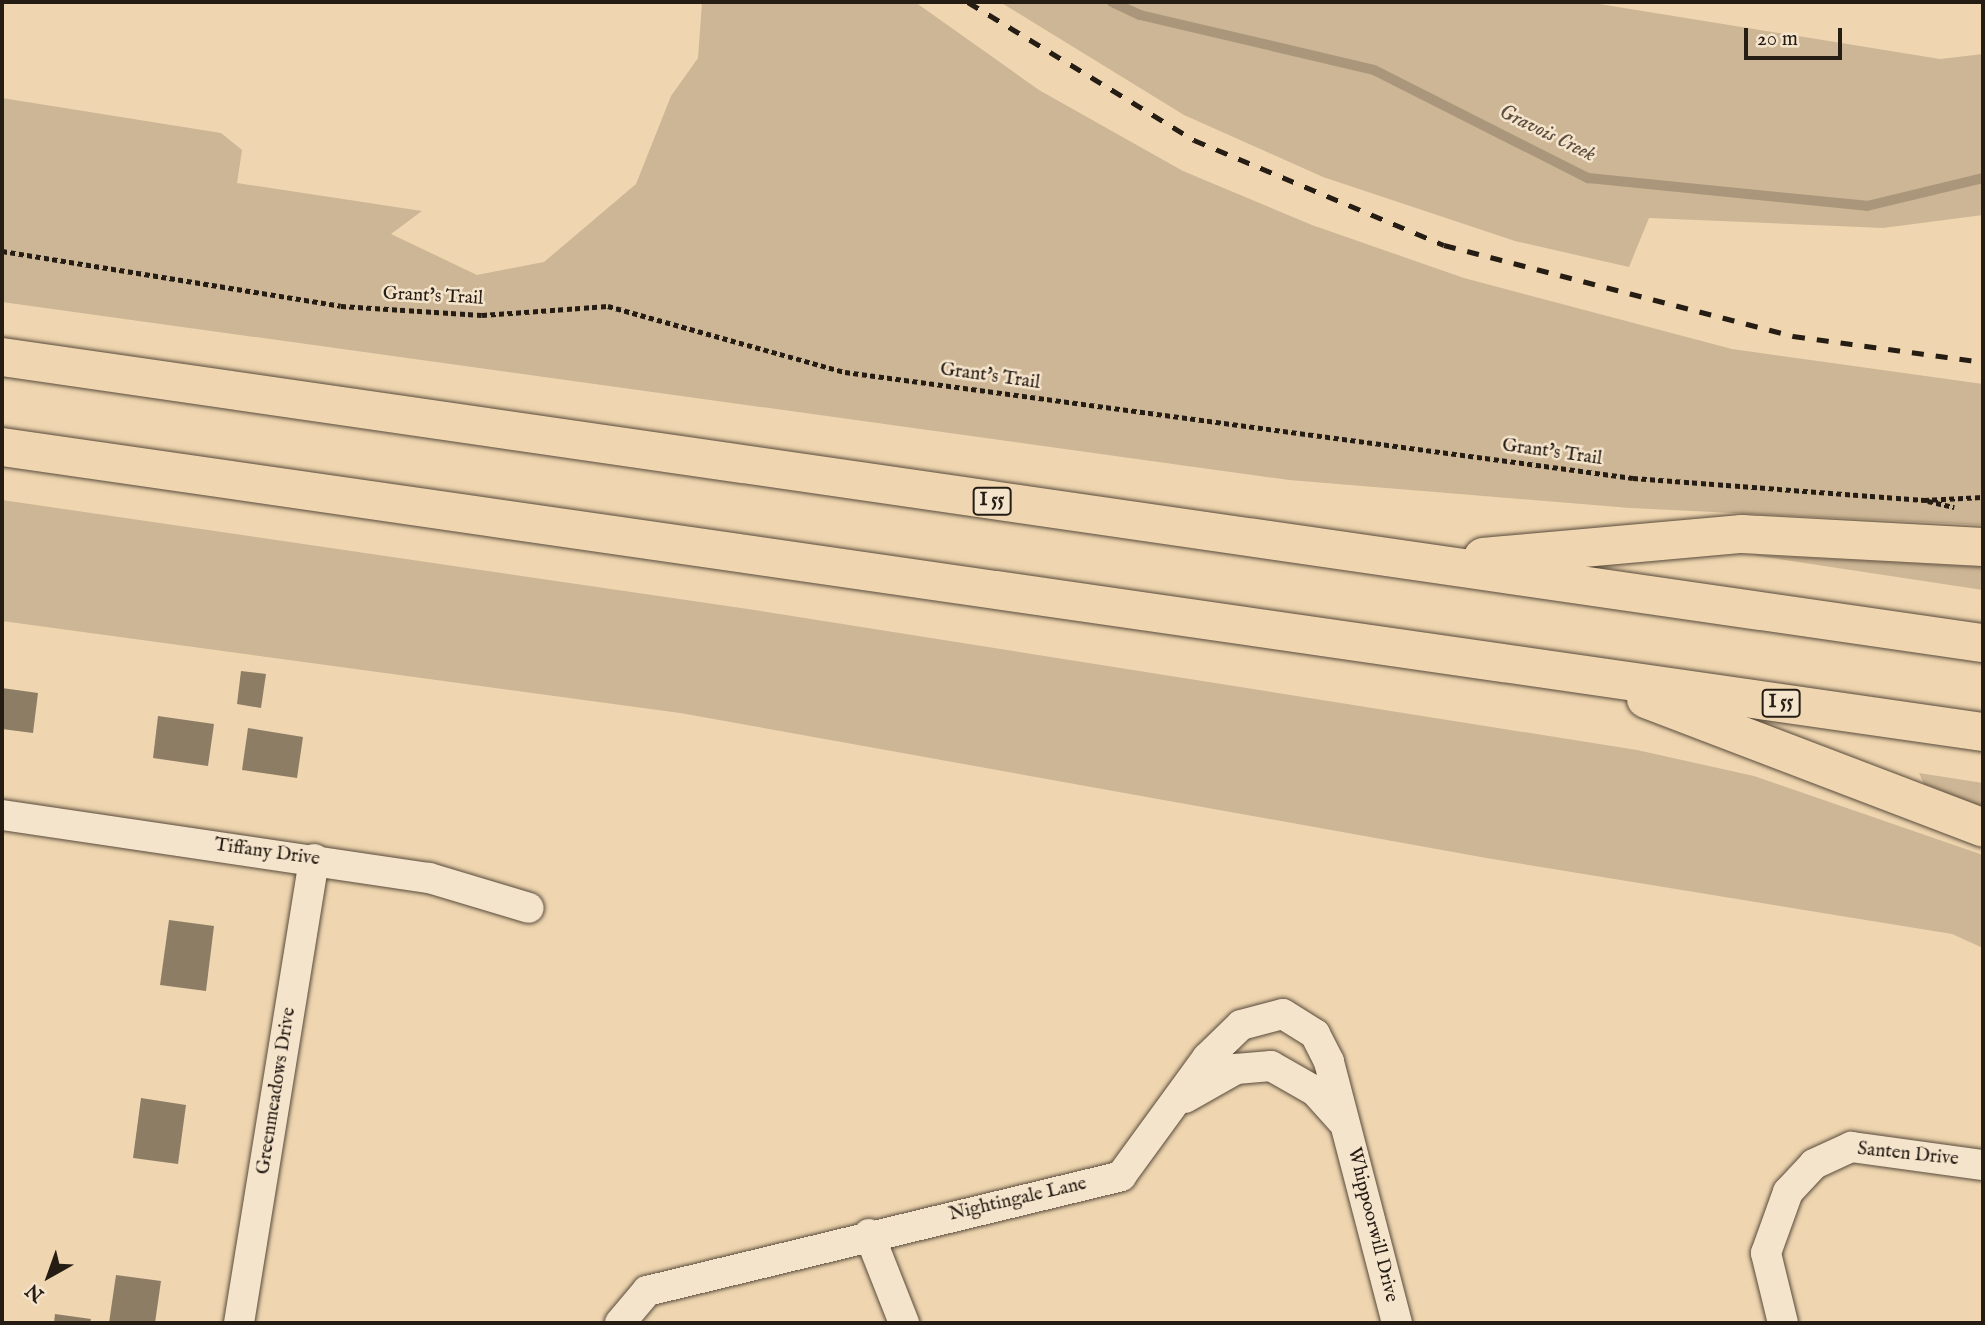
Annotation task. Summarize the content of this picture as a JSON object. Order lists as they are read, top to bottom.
{
  "streets": {
    "highway": ["I 55"],
    "street": [
      "Tiffany Drive",
      "Greenmeadows Drive",
      "Santen Drive",
      "Nightingale Lane",
      "Whippoorwill Drive"
    ],
    "path": ["Grant's Trail"]
  },
  "crossings": [
    ["Tiffany Drive", "Greenmeadows Drive"],
    ["Nightingale Lane", "Whippoorwill Drive"]
  ],
  "water": ["Gravois Creek"],
  "scale_bar": "20 m",
  "north": "bottom left"
}
